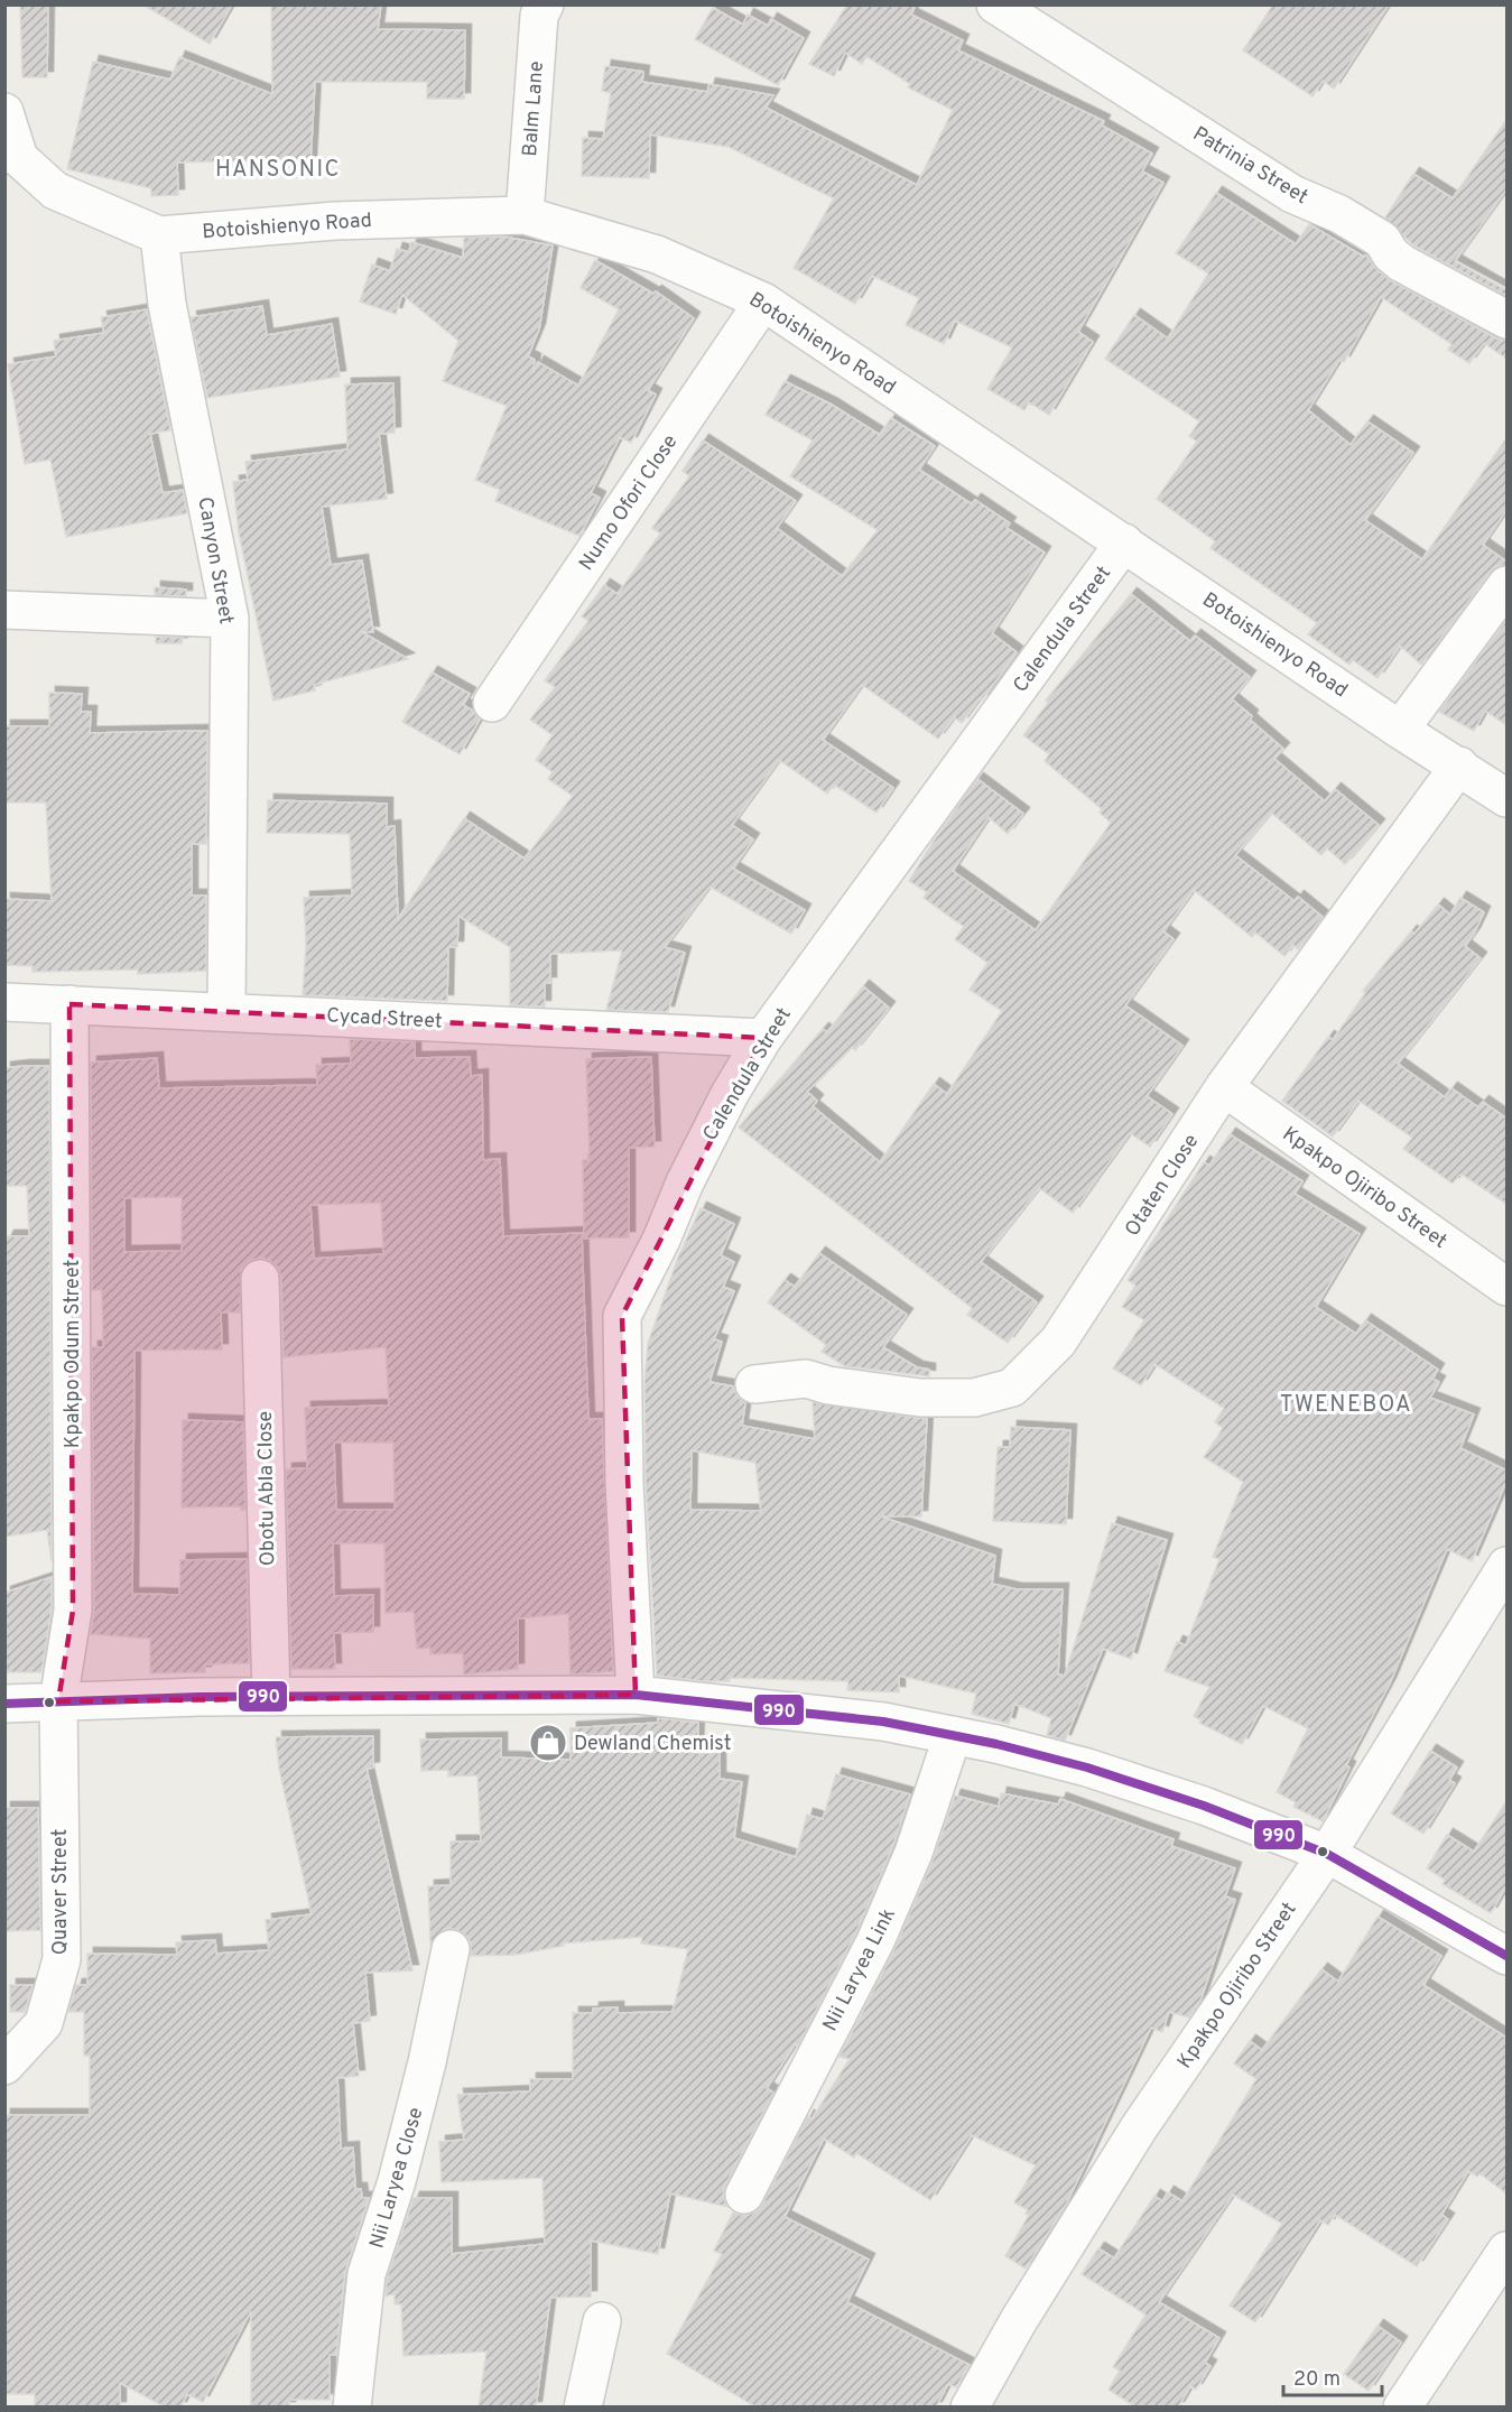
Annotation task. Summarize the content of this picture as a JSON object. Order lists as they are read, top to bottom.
{
  "streets": {
    "street": [
      "Balm Lane",
      "Patrinia Street",
      "Botoishienyo Road",
      "Numo Ofori Close",
      "Canyon Street",
      "Calendula Street",
      "Cycad Street",
      "Otaten Close",
      "Kpakpo Ojiribo Street",
      "Kpakpo Odum Street",
      "Obotu Abla Close",
      "Quaver Street",
      "Nii Laryea Link",
      "Nii Laryea Close"
    ]
  },
  "crossings": [
    ["Balm Lane", "Botoishienyo Road"],
    ["Botoishienyo Road", "Numo Ofori Close"],
    ["Botoishienyo Road", "Canyon Street"],
    ["Botoishienyo Road", "Calendula Street"],
    ["Botoishienyo Road", "Otaten Close"],
    ["Canyon Street", "Cycad Street"],
    ["Calendula Street", "Cycad Street"],
    ["Cycad Street", "Kpakpo Odum Street"],
    ["Otaten Close", "Kpakpo Ojiribo Street"],
    ["Kpakpo Odum Street", "Quaver Street"]
  ],
  "districts": ["HANSONIC", "TWENEBOA"],
  "places": {
    "shop": ["Dewland Chemist"]
  },
  "lines": ["transit line 990"],
  "scale_bar": "20 m"
}
